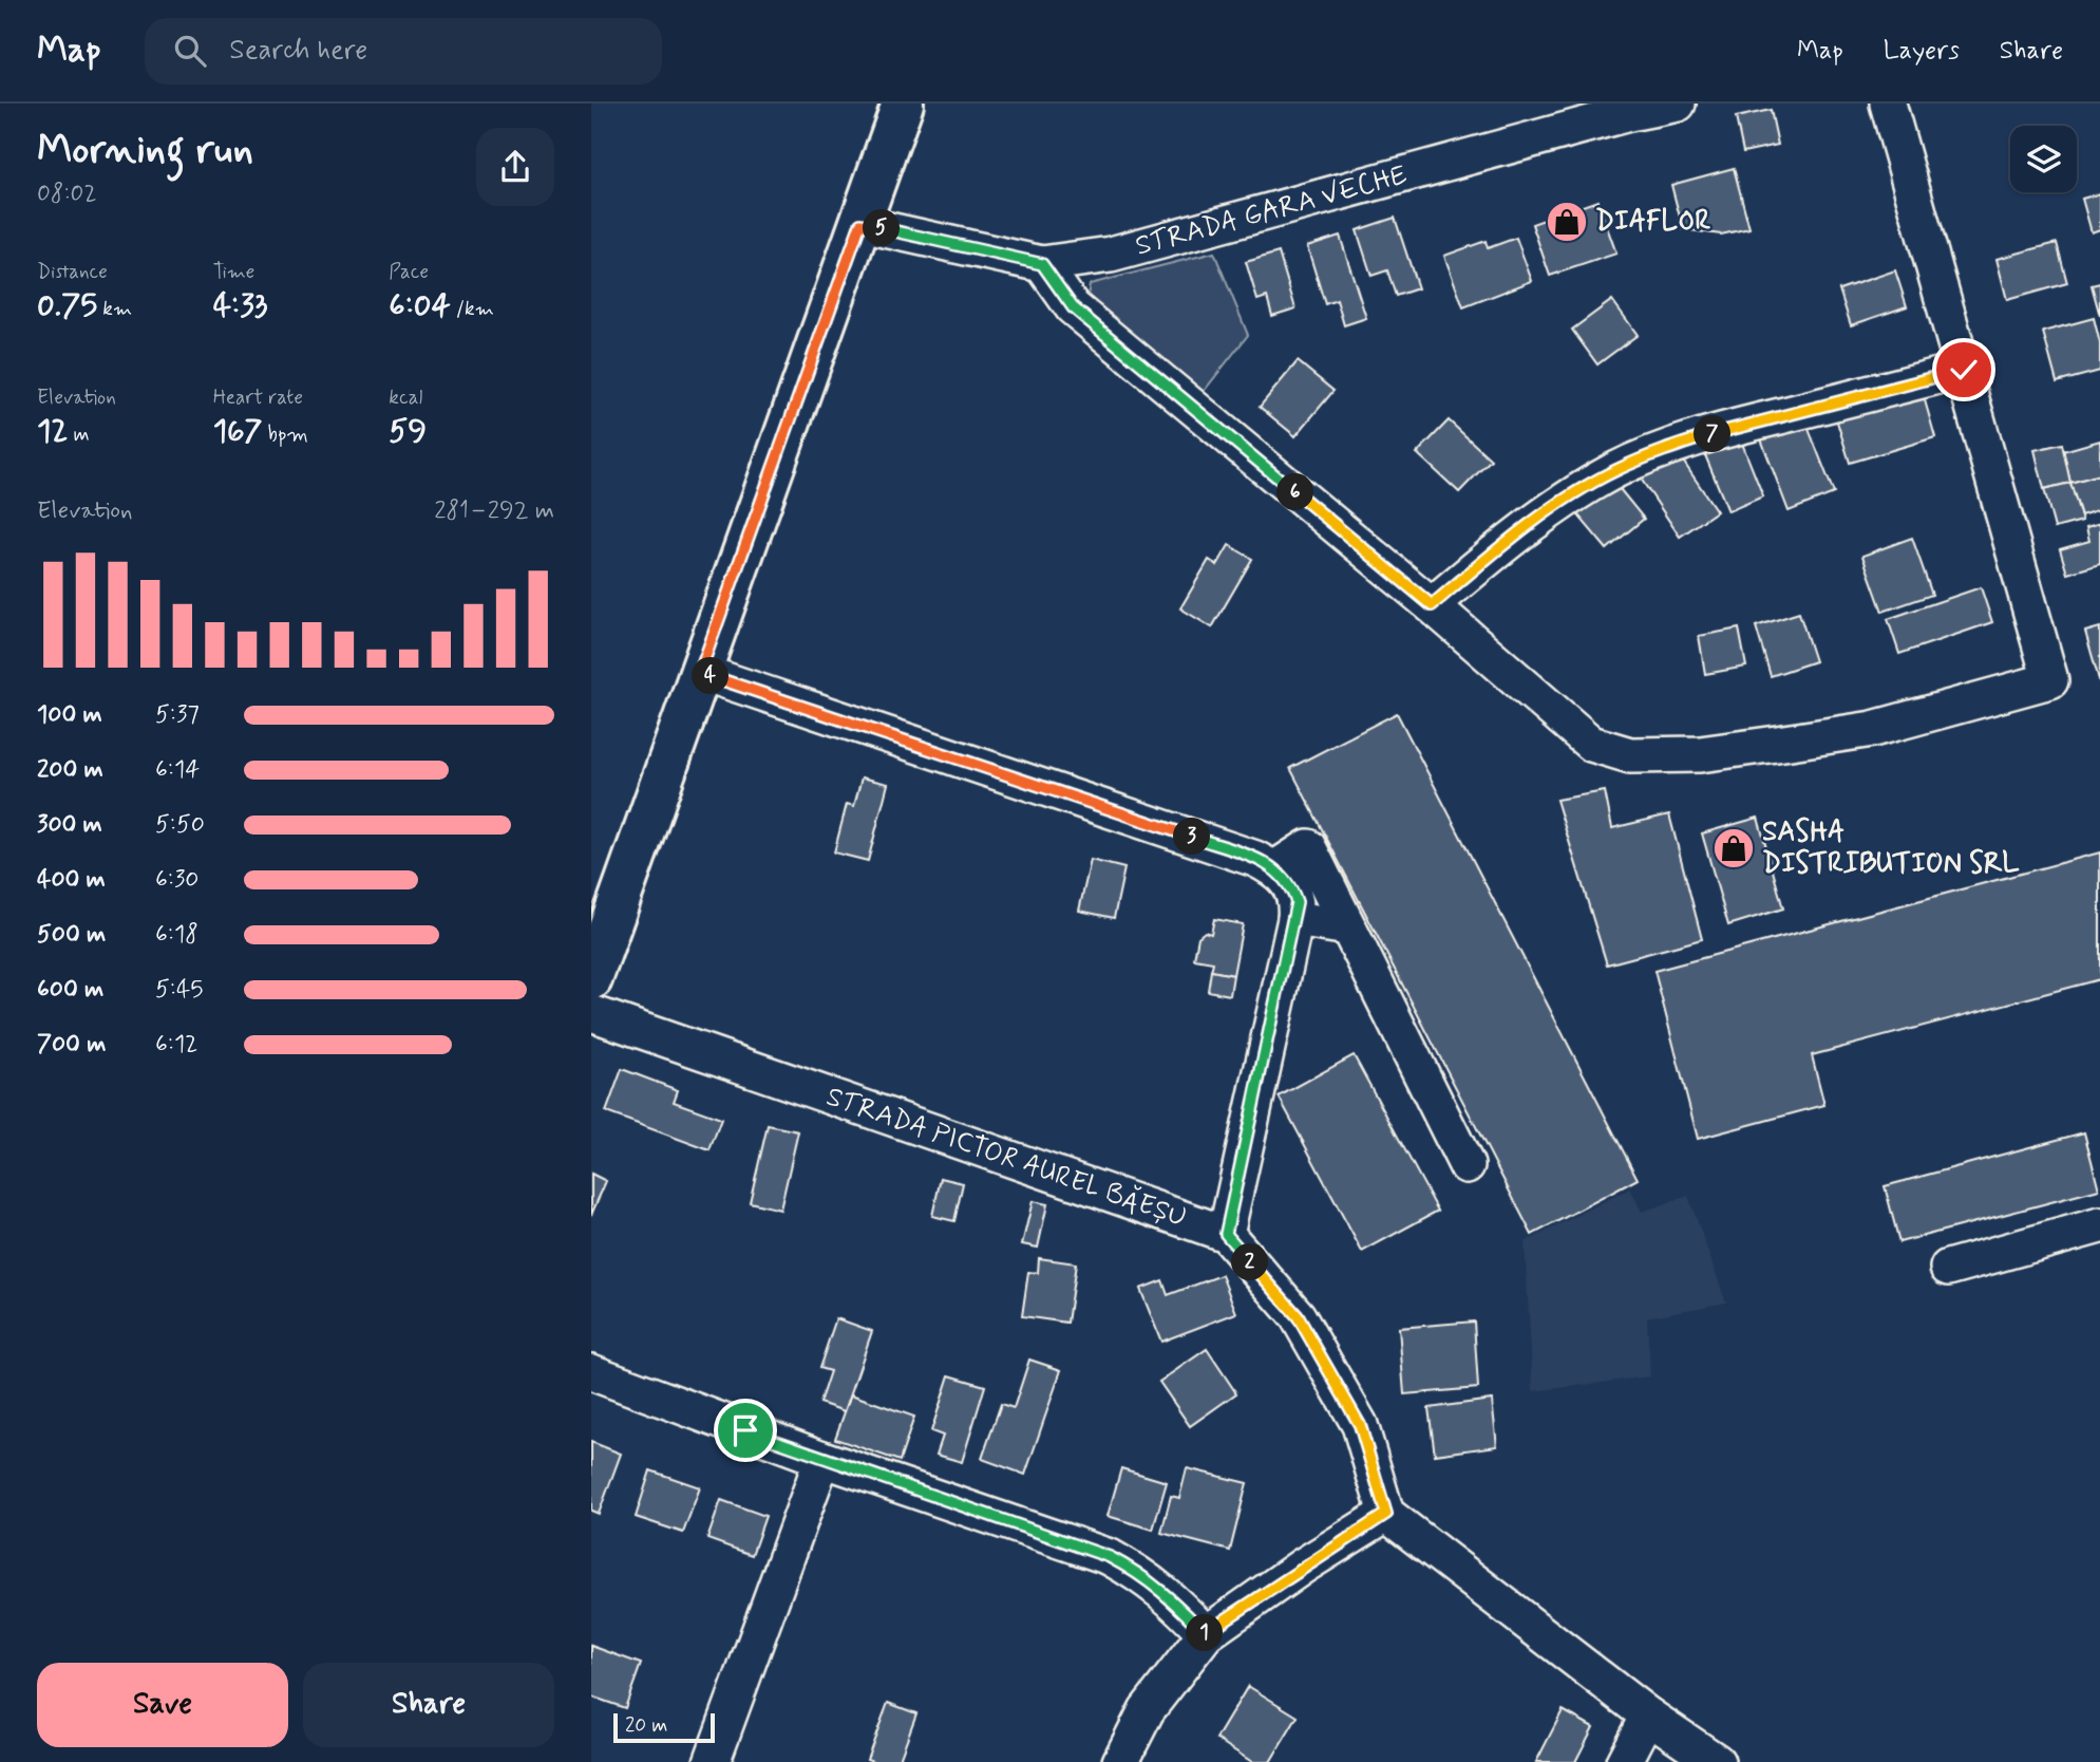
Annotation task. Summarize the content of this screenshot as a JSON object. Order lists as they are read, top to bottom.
{
  "streets": {
    "street": ["STRADA GARA VECHE", "STRADA PICTOR AUREL BĂEȘU"]
  },
  "places": {
    "shop": ["DIAFLOR", "SASHA DISTRIBUTION SRL"]
  },
  "scale_bar": "20 m",
  "page": {
    "header": "Map",
    "search": "Search here",
    "nav": ["Map", "Layers", "Share"],
    "heading": ["Morning run", "08:02"],
    "pins": [
      "5",
      "7",
      "6",
      "4",
      "3",
      "2",
      "1"
    ],
    "stats": [
      ["Distance", "0.75 km"],
      ["Time", "4:33"],
      ["Pace", "6:04 /km"],
      ["Elevation", "12 m"],
      ["Heart rate", "167 bpm"],
      ["kcal", "59"]
    ],
    "chart": ["Elevation", "281–292 m"],
    "list": [
      {
        "name": "100 m",
        "note": "5:37"
      },
      {
        "name": "200 m",
        "note": "6:14"
      },
      {
        "name": "300 m",
        "note": "5:50"
      },
      {
        "name": "400 m",
        "note": "6:30"
      },
      {
        "name": "500 m",
        "note": "6:18"
      },
      {
        "name": "600 m",
        "note": "5:45"
      },
      {
        "name": "700 m",
        "note": "6:12"
      }
    ],
    "buttons": ["Save", "Share"],
    "scale": "20 m"
  }
}
